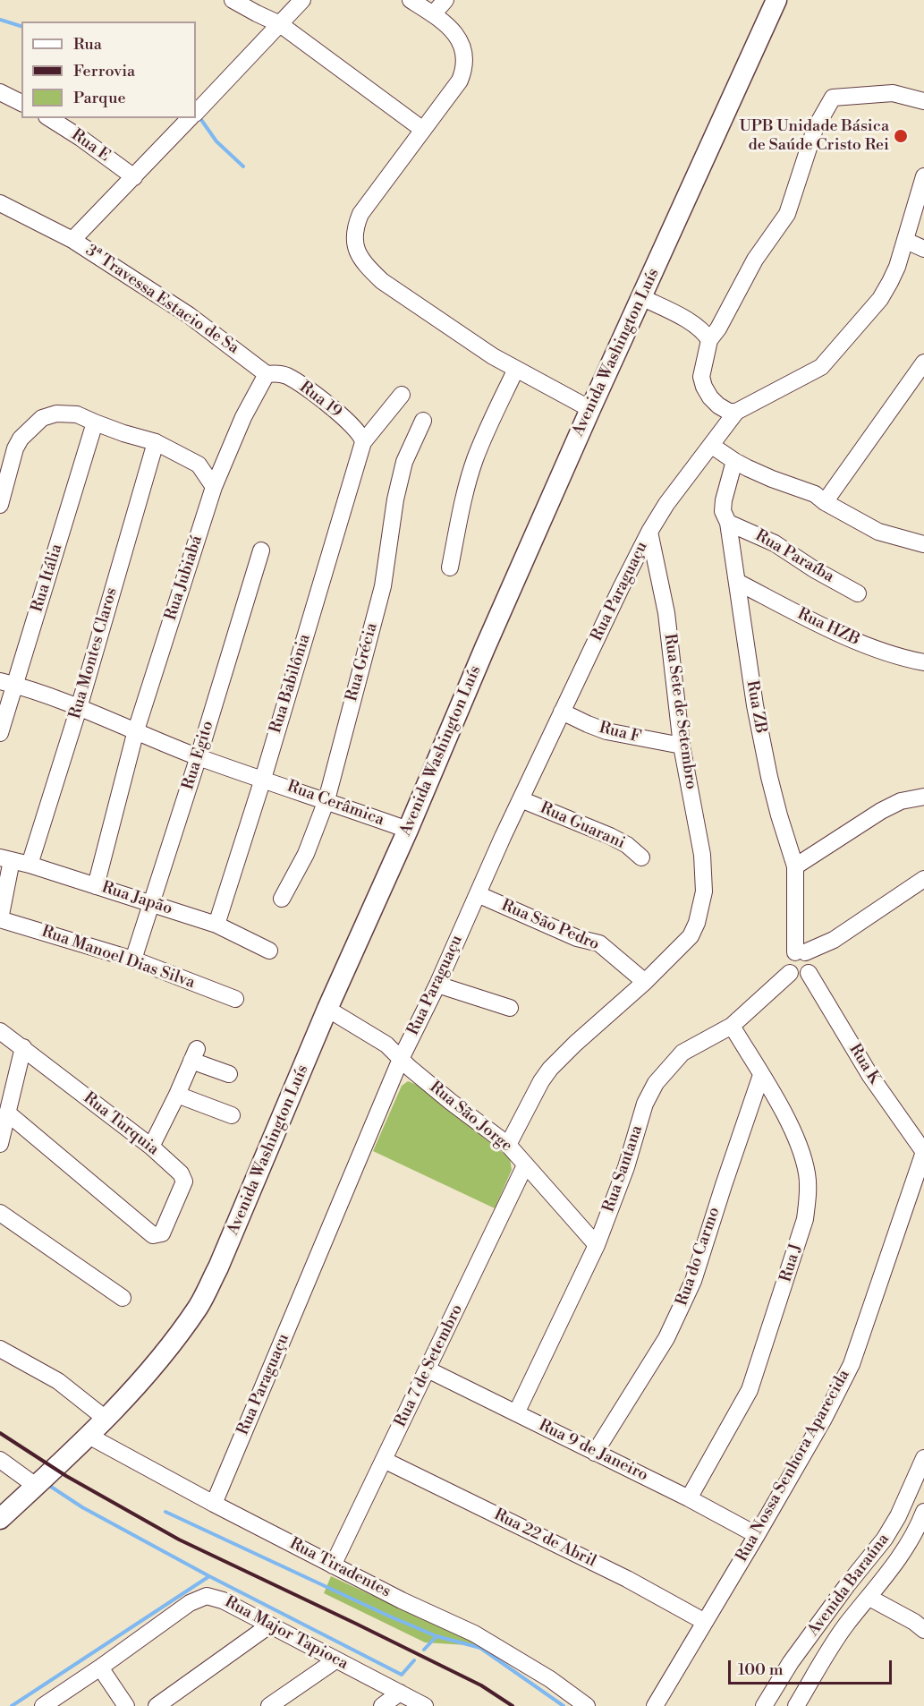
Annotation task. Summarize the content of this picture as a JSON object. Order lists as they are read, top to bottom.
{
  "streets": {
    "main road": ["Avenida Washington Luís"],
    "street": [
      "Rua E",
      "3ª Travessa Estacio de Sa",
      "Rua 19",
      "Rua Paraíba",
      "Rua Itália",
      "Rua Jubiabá",
      "Rua Paraguaçu",
      "Rua HZB",
      "Rua Montes Claros",
      "Rua Grécia",
      "Rua Babilônia",
      "Rua ZB",
      "Rua Sete de Setembro",
      "Rua F",
      "Rua Egito",
      "Rua Cerâmica",
      "Rua Guarani",
      "Rua Japão",
      "Rua São Pedro",
      "Rua Manoel Dias Silva",
      "Rua K",
      "Rua São Jorge",
      "Rua Turquia",
      "Rua Santana",
      "Rua do Carmo",
      "Rua J",
      "Rua 7 de Setembro",
      "Rua 9 de Janeiro",
      "Rua Nossa Senhora Aparecida",
      "Rua 22 de Abril",
      "Rua Tiradentes",
      "Avenida Baraúna",
      "Rua Major Tapioca"
    ]
  },
  "crossings": [
    ["3ª Travessa Estacio de Sa", "Rua 19"],
    ["Avenida Washington Luís", "Rua Cerâmica"],
    ["Avenida Washington Luís", "Rua São Jorge"],
    ["Avenida Washington Luís", "Rua Tiradentes"],
    ["Rua 19", "Rua Babilônia"],
    ["Rua Paraíba", "Rua ZB"],
    ["Rua Itália", "Rua Cerâmica"],
    ["Rua Jubiabá", "Rua Cerâmica"],
    ["Rua Jubiabá", "Rua Japão"],
    ["Rua Paraguaçu", "Rua Sete de Setembro"],
    ["Rua Paraguaçu", "Rua F"],
    ["Rua Paraguaçu", "Rua Guarani"],
    ["Rua Paraguaçu", "Rua São Pedro"],
    ["Rua Paraguaçu", "Rua São Jorge"],
    ["Rua Paraguaçu", "Rua Tiradentes"],
    ["Rua HZB", "Rua ZB"],
    ["Rua Montes Claros", "Rua Cerâmica"],
    ["Rua Montes Claros", "Rua Japão"],
    ["Rua Grécia", "Rua Cerâmica"],
    ["Rua Babilônia", "Rua Cerâmica"],
    ["Rua Babilônia", "Rua Japão"],
    ["Rua ZB", "Rua K"],
    ["Rua ZB", "Rua Santana"],
    ["Rua Sete de Setembro", "Rua F"],
    ["Rua Sete de Setembro", "Rua São Pedro"],
    ["Rua Egito", "Rua Cerâmica"],
    ["Rua Egito", "Rua Japão"],
    ["Rua Egito", "Rua Manoel Dias Silva"],
    ["Rua K", "Rua Santana"],
    ["Rua K", "Rua Nossa Senhora Aparecida"],
    ["Rua São Jorge", "Rua Santana"],
    ["Rua São Jorge", "Rua 7 de Setembro"],
    ["Rua Santana", "Rua J"],
    ["Rua Santana", "Rua 9 de Janeiro"],
    ["Rua do Carmo", "Rua J"],
    ["Rua do Carmo", "Rua 9 de Janeiro"],
    ["Rua J", "Rua 9 de Janeiro"],
    ["Rua 7 de Setembro", "Rua 9 de Janeiro"],
    ["Rua 7 de Setembro", "Rua 22 de Abril"],
    ["Rua 7 de Setembro", "Rua Tiradentes"],
    ["Rua 9 de Janeiro", "Rua Nossa Senhora Aparecida"],
    ["Rua Nossa Senhora Aparecida", "Rua 22 de Abril"]
  ],
  "places": ["UPB Unidade Básica de Saúde Cristo Rei"],
  "legend": ["Rua", "Ferrovia", "Parque"],
  "scale_bar": "100 m"
}
